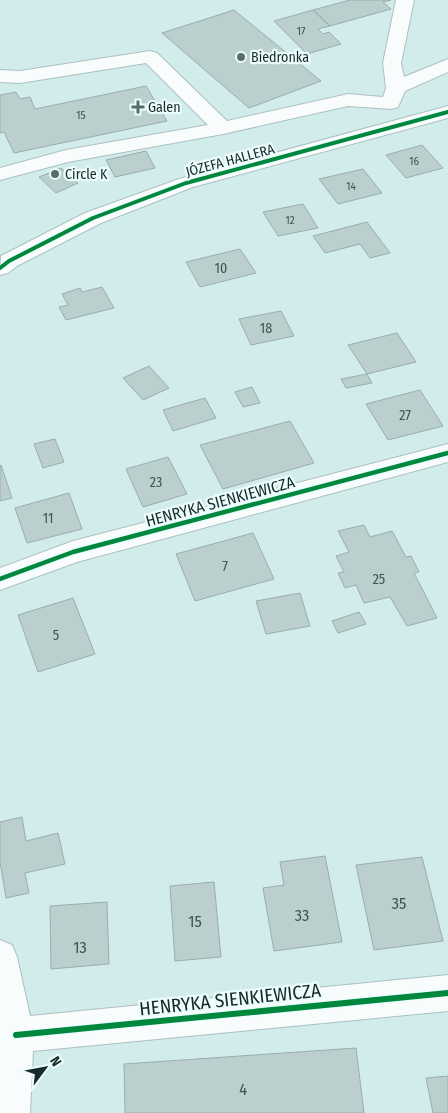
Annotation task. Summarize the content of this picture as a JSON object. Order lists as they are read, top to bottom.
{
  "streets": {
    "street": ["JÓZEFA HALLERA", "HENRYKA SIENKIEWICZA"]
  },
  "places": {
    "other": ["Biedronka", "Circle K"],
    "health": ["Galen"]
  },
  "house_numbers": [
    "17",
    "15",
    "16",
    "14",
    "12",
    "10",
    "18",
    "27",
    "23",
    "11",
    "7",
    "25",
    "5",
    "35",
    "33",
    "15",
    "13",
    "4"
  ],
  "north": "top right"
}
